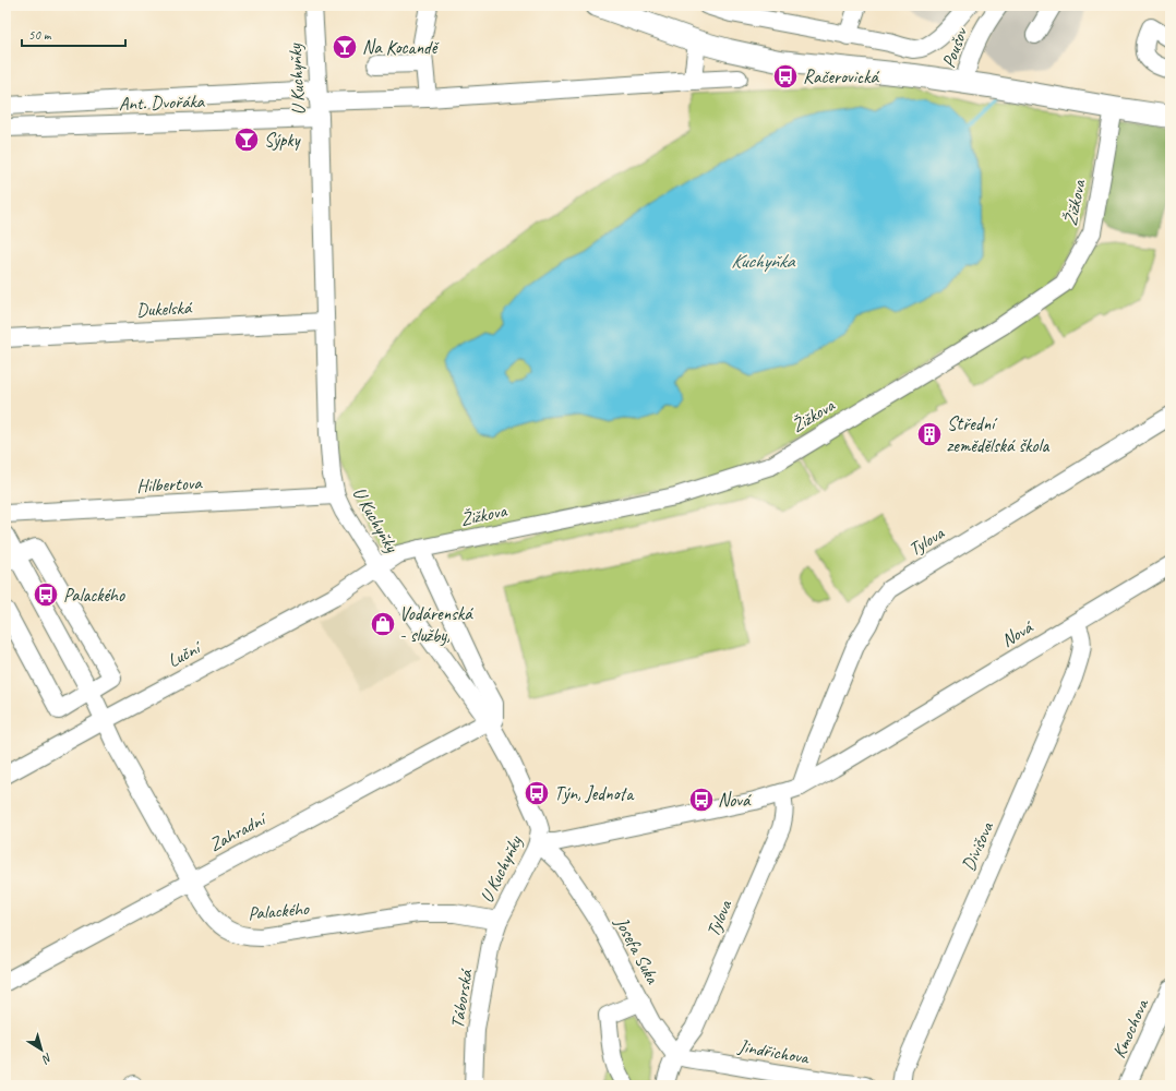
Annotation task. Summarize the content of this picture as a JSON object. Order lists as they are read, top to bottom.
{
  "streets": {
    "street": [
      "Poušov",
      "U Kuchyňky",
      "Ant. Dvořáka",
      "Žižkova",
      "Dukelská",
      "Hilbertova",
      "Tylova",
      "Nová",
      "Luční",
      "Zahradní",
      "Divišova",
      "Palackého",
      "Josefa Suka",
      "Táborská",
      "Kmochova",
      "Jindřichova"
    ]
  },
  "crossings": [
    ["U Kuchyňky", "Ant. Dvořáka"],
    ["U Kuchyňky", "Žižkova"],
    ["U Kuchyňky", "Dukelská"],
    ["U Kuchyňky", "Hilbertova"],
    ["U Kuchyňky", "Nová"],
    ["U Kuchyňky", "Luční"],
    ["U Kuchyňky", "Zahradní"],
    ["U Kuchyňky", "Palackého"],
    ["U Kuchyňky", "Josefa Suka"],
    ["U Kuchyňky", "Táborská"],
    ["Žižkova", "Luční"],
    ["Tylova", "Nová"],
    ["Tylova", "Josefa Suka"],
    ["Tylova", "Jindřichova"],
    ["Nová", "Divišova"],
    ["Nová", "Josefa Suka"],
    ["Luční", "Palackého"],
    ["Zahradní", "Palackého"],
    ["Palackého", "Táborská"],
    ["Josefa Suka", "Jindřichova"]
  ],
  "water": ["Kuchyňka"],
  "places": {
    "bar": ["Na Kocandě", "Sýpky"],
    "bus stop": [
      "Račerovická",
      "Palackého",
      "Týn, Jednota",
      "Nová"
    ],
    "building": ["Střední zemědělská škola"],
    "shop": ["Vodárenská - služby,"]
  },
  "scale_bar": "50 m",
  "north": "bottom right"
}
